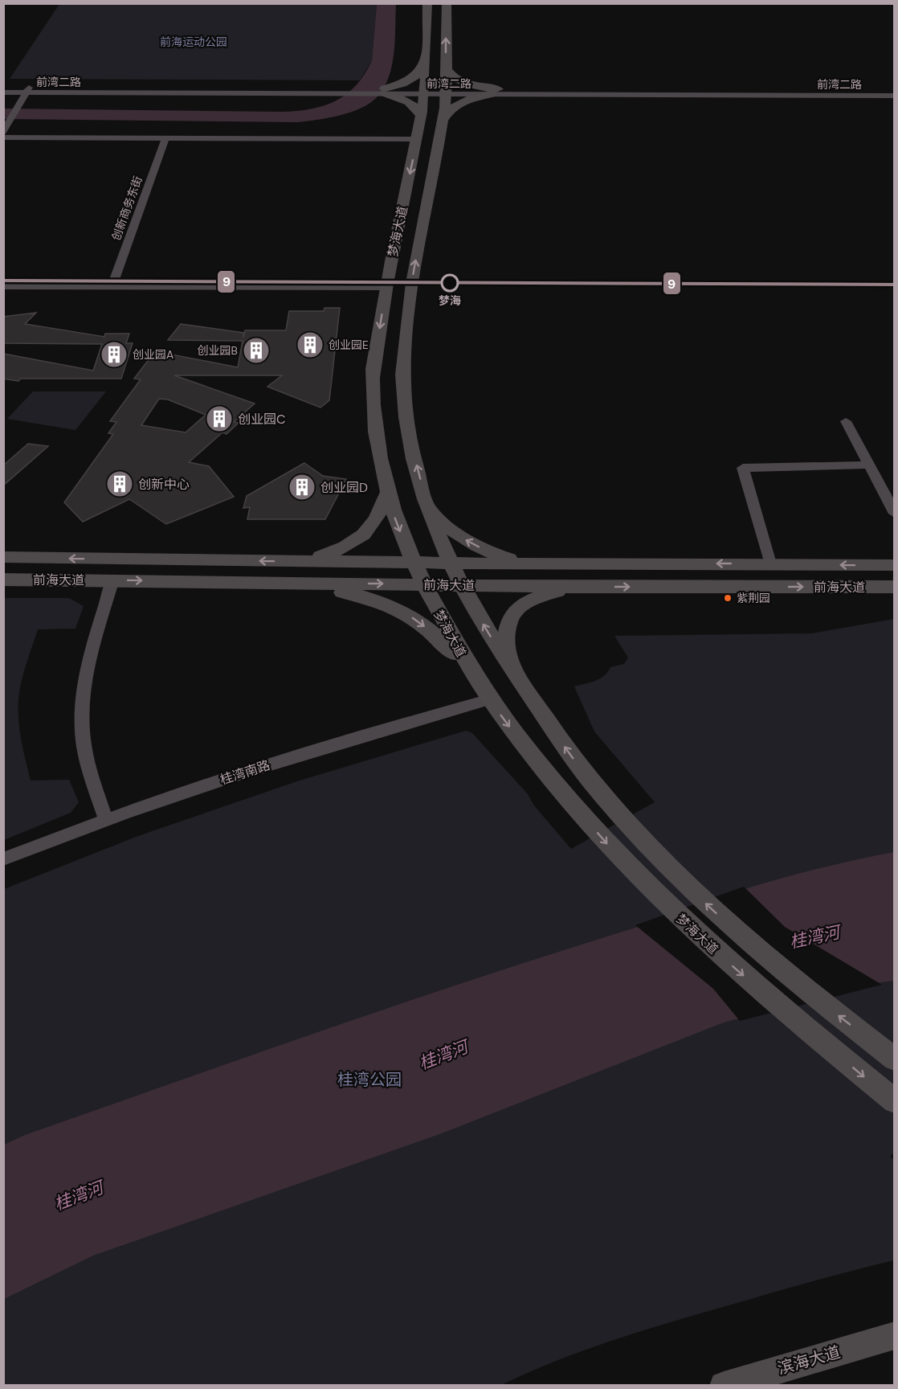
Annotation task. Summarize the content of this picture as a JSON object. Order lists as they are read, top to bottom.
{
  "streets": {
    "main road": ["梦海大道", "前海大道", "滨海大道"],
    "street": ["前湾二路", "创新商务东街", "桂湾南路"]
  },
  "crossings": [
    ["前湾二路", "梦海大道"],
    ["梦海大道", "前海大道"],
    ["梦海大道", "桂湾南路"]
  ],
  "water": ["桂湾河"],
  "parks": ["前海运动公园", "桂湾公园"],
  "places": {
    "other": ["梦海", "紫荆园"],
    "building": [
      "创业园E",
      "创业园B",
      "创业园A",
      "创业园C",
      "创新中心",
      "创业园D"
    ]
  },
  "lines": ["transit line 9"]
}
